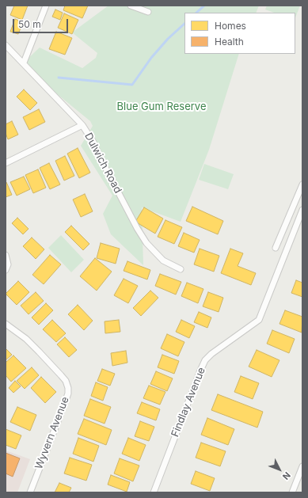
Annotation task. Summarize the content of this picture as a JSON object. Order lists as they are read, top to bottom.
{
  "streets": {
    "street": ["Dulwich Road", "Findlay Avenue", "Wyvern Avenue"]
  },
  "parks": ["Blue Gum Reserve"],
  "legend": ["Homes", "Health"],
  "scale_bar": "50 m",
  "north": "bottom right"
}
